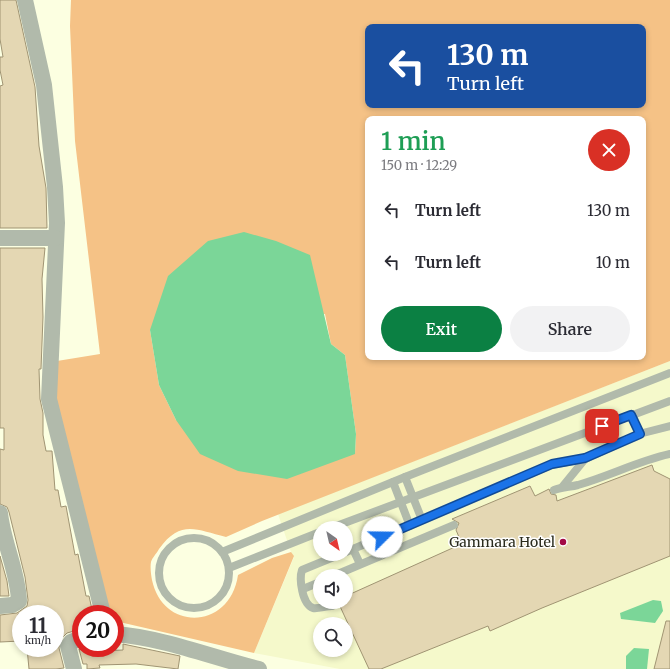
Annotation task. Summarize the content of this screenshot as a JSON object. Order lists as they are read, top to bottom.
{
  "places": ["Gammara Hotel"],
  "north": "bottom right",
  "page": {
    "turn": ["130 m", "Turn left"],
    "heading": ["1 min", "150 m · 12:29"],
    "list": [
      {
        "name": "Turn left",
        "value": "130 m"
      },
      {
        "name": "Turn left",
        "value": "10 m"
      }
    ],
    "buttons": ["Exit", "Share"],
    "speed": "11 km/h",
    "limit": "20"
  }
}
